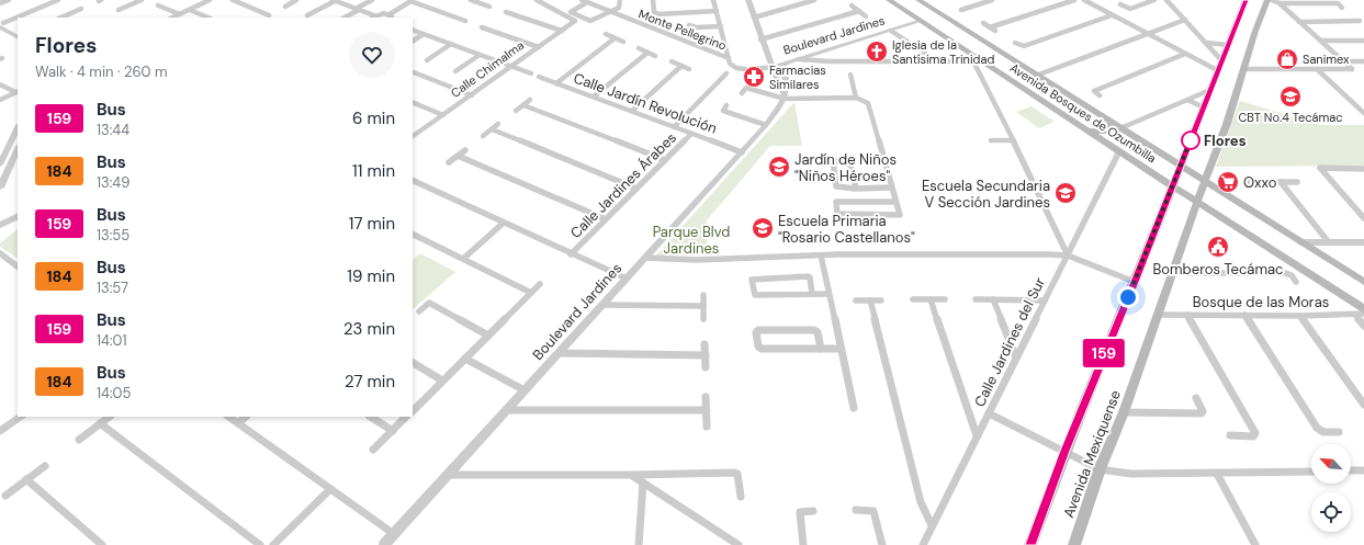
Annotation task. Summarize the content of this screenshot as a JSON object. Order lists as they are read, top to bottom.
{
  "streets": {
    "main road": ["Avenida Bosques de Ozumbilla", "Avenida Mexiquense"],
    "street": [
      "Monte Pellegrino",
      "Boulevard Jardines",
      "Calle Chimalma",
      "Calle Jardín Revolución",
      "Calle Jardines Árabes",
      "Bosque de las Moras",
      "Calle Jardines del Sur"
    ]
  },
  "crossings": [
    ["Boulevard Jardines", "Calle Jardín Revolución"],
    ["Boulevard Jardines", "Avenida Bosques de Ozumbilla"],
    ["Calle Jardín Revolución", "Calle Jardines Árabes"],
    ["Avenida Bosques de Ozumbilla", "Calle Jardines del Sur"],
    ["Avenida Bosques de Ozumbilla", "Avenida Mexiquense"],
    ["Bosque de las Moras", "Avenida Mexiquense"]
  ],
  "parks": ["Parque Blvd Jardines"],
  "places": {
    "church": ["Iglesia de la Santísima Trinidad"],
    "shop": ["Sanimex"],
    "pharmacy": ["Farmacias Similares"],
    "school or university": [
      "CBT No.4 Tecámac",
      "Jardín de Niños \"Niños Héroes\"",
      "Escuela Secundaria V Sección Jardines",
      "Escuela Primaria \"Rosario Castellanos\""
    ],
    "other": ["Flores"],
    "supermarket": ["Oxxo"],
    "public building": ["Bomberos Tecámac"]
  },
  "lines": ["bus line 159"],
  "north": "top left",
  "page": {
    "on_map": "159",
    "heading": ["Flores", "Walk · 4 min · 260 m"],
    "list": [
      {
        "mark": "159",
        "name": "Bus",
        "note": "13:44",
        "value": "6 min"
      },
      {
        "mark": "184",
        "name": "Bus",
        "note": "13:49",
        "value": "11 min"
      },
      {
        "mark": "159",
        "name": "Bus",
        "note": "13:55",
        "value": "17 min"
      },
      {
        "mark": "184",
        "name": "Bus",
        "note": "13:57",
        "value": "19 min"
      },
      {
        "mark": "159",
        "name": "Bus",
        "note": "14:01",
        "value": "23 min"
      },
      {
        "mark": "184",
        "name": "Bus",
        "note": "14:05",
        "value": "27 min"
      }
    ]
  }
}
